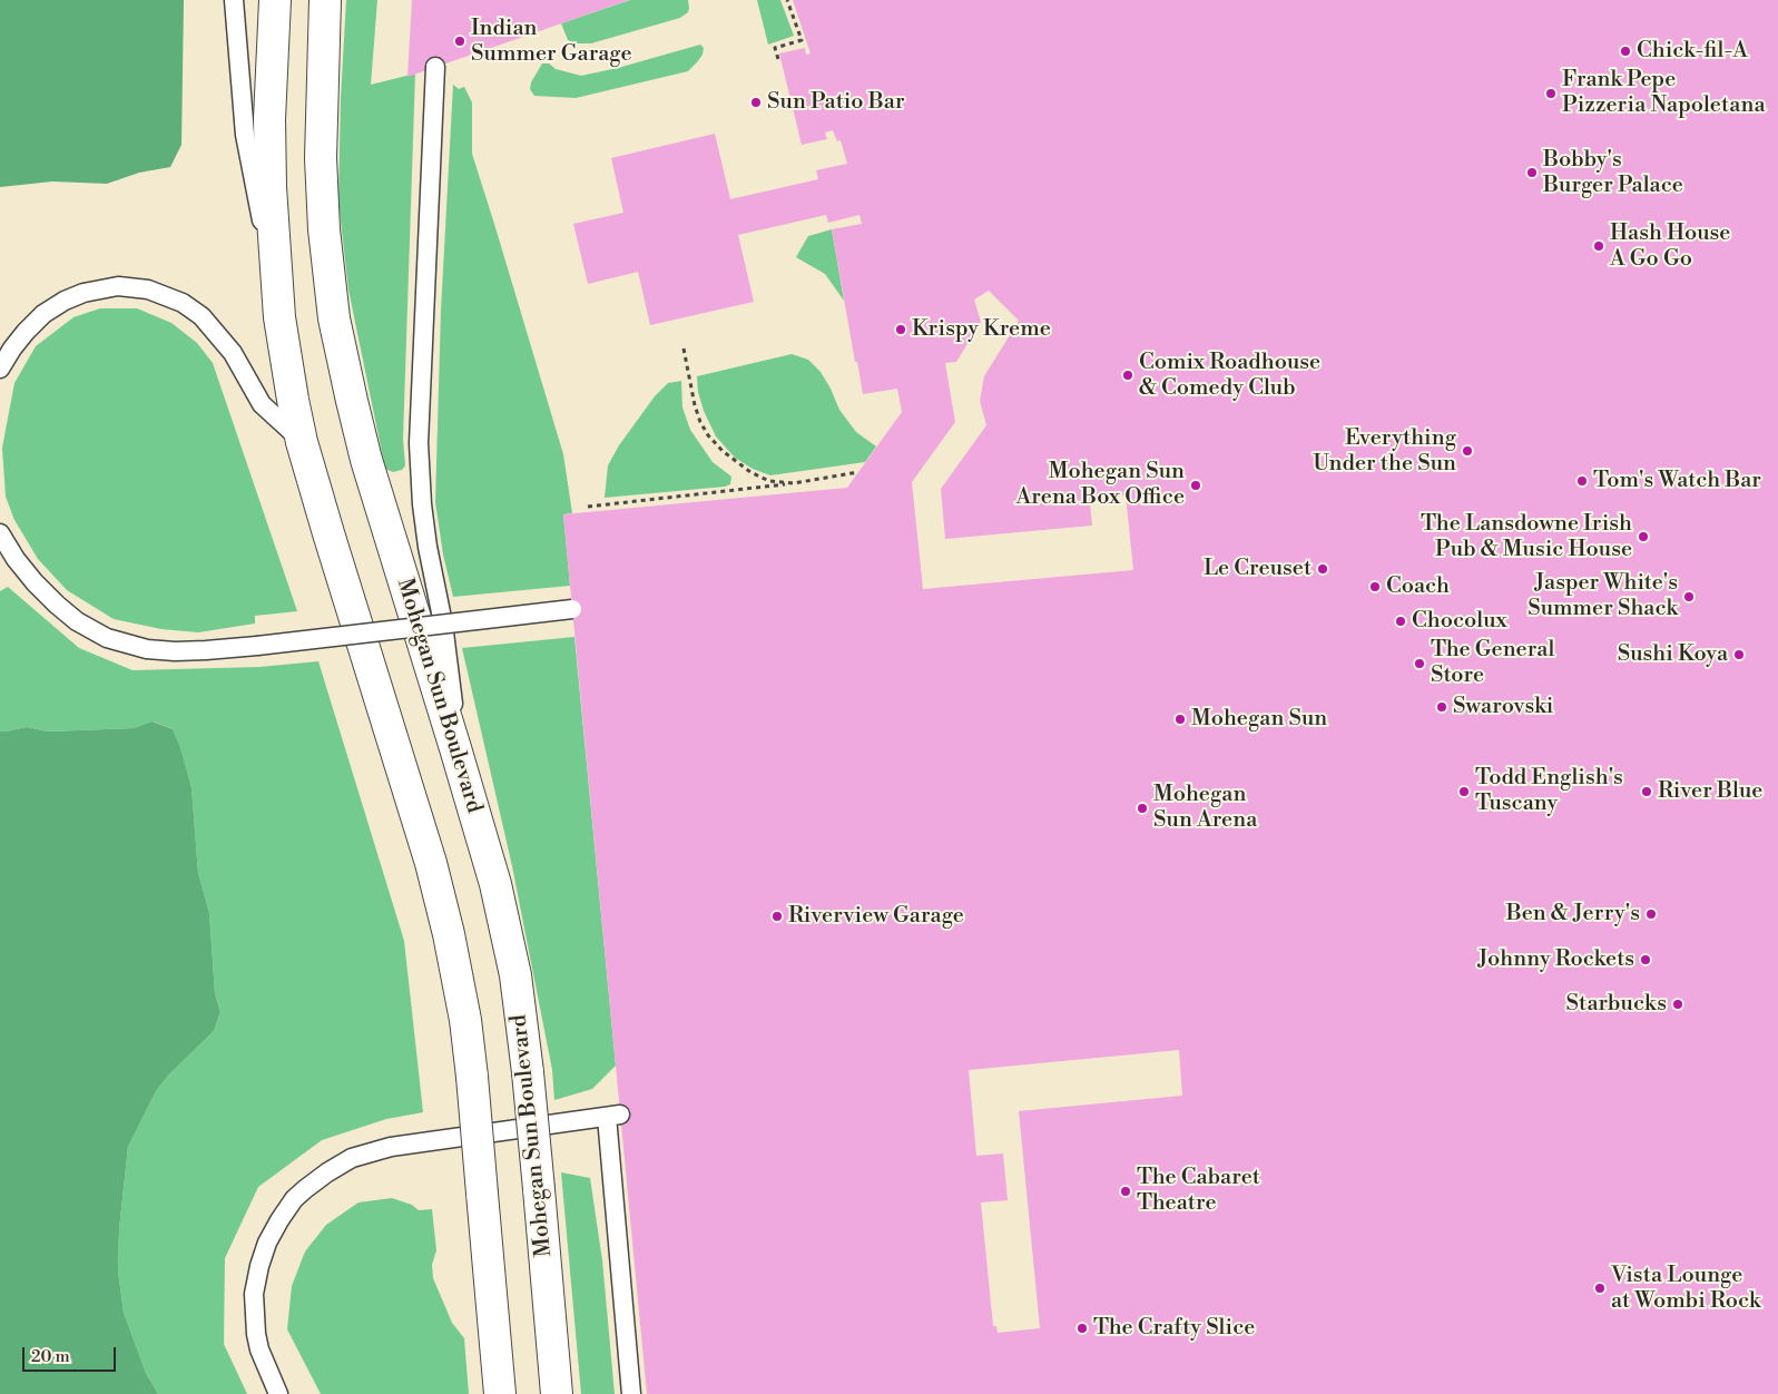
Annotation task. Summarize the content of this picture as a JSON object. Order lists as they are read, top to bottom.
{
  "streets": {
    "main road": ["Mohegan Sun Boulevard"]
  },
  "places": [
    "Indian Summer Garage",
    "Chick-fil-A",
    "Frank Pepe Pizzeria Napoletana",
    "Sun Patio Bar",
    "Bobby's Burger Palace",
    "Hash House A Go Go",
    "Krispy Kreme",
    "Comix Roadhouse & Comedy Club",
    "Everything Under the Sun",
    "Tom's Watch Bar",
    "Mohegan Sun Arena Box Office",
    "The Lansdowne Irish Pub & Music House",
    "Le Creuset",
    "Coach",
    "Jasper White's Summer Shack",
    "Chocolux",
    "Sushi Koya",
    "The General Store",
    "Swarovski",
    "Mohegan Sun",
    "Todd English's Tuscany",
    "River Blue",
    "Mohegan Sun Arena",
    "Ben & Jerry's",
    "Riverview Garage",
    "Johnny Rockets",
    "Starbucks",
    "The Cabaret Theatre",
    "Vista Lounge at Wombi Rock",
    "The Crafty Slice"
  ],
  "scale_bar": "20 m"
}
